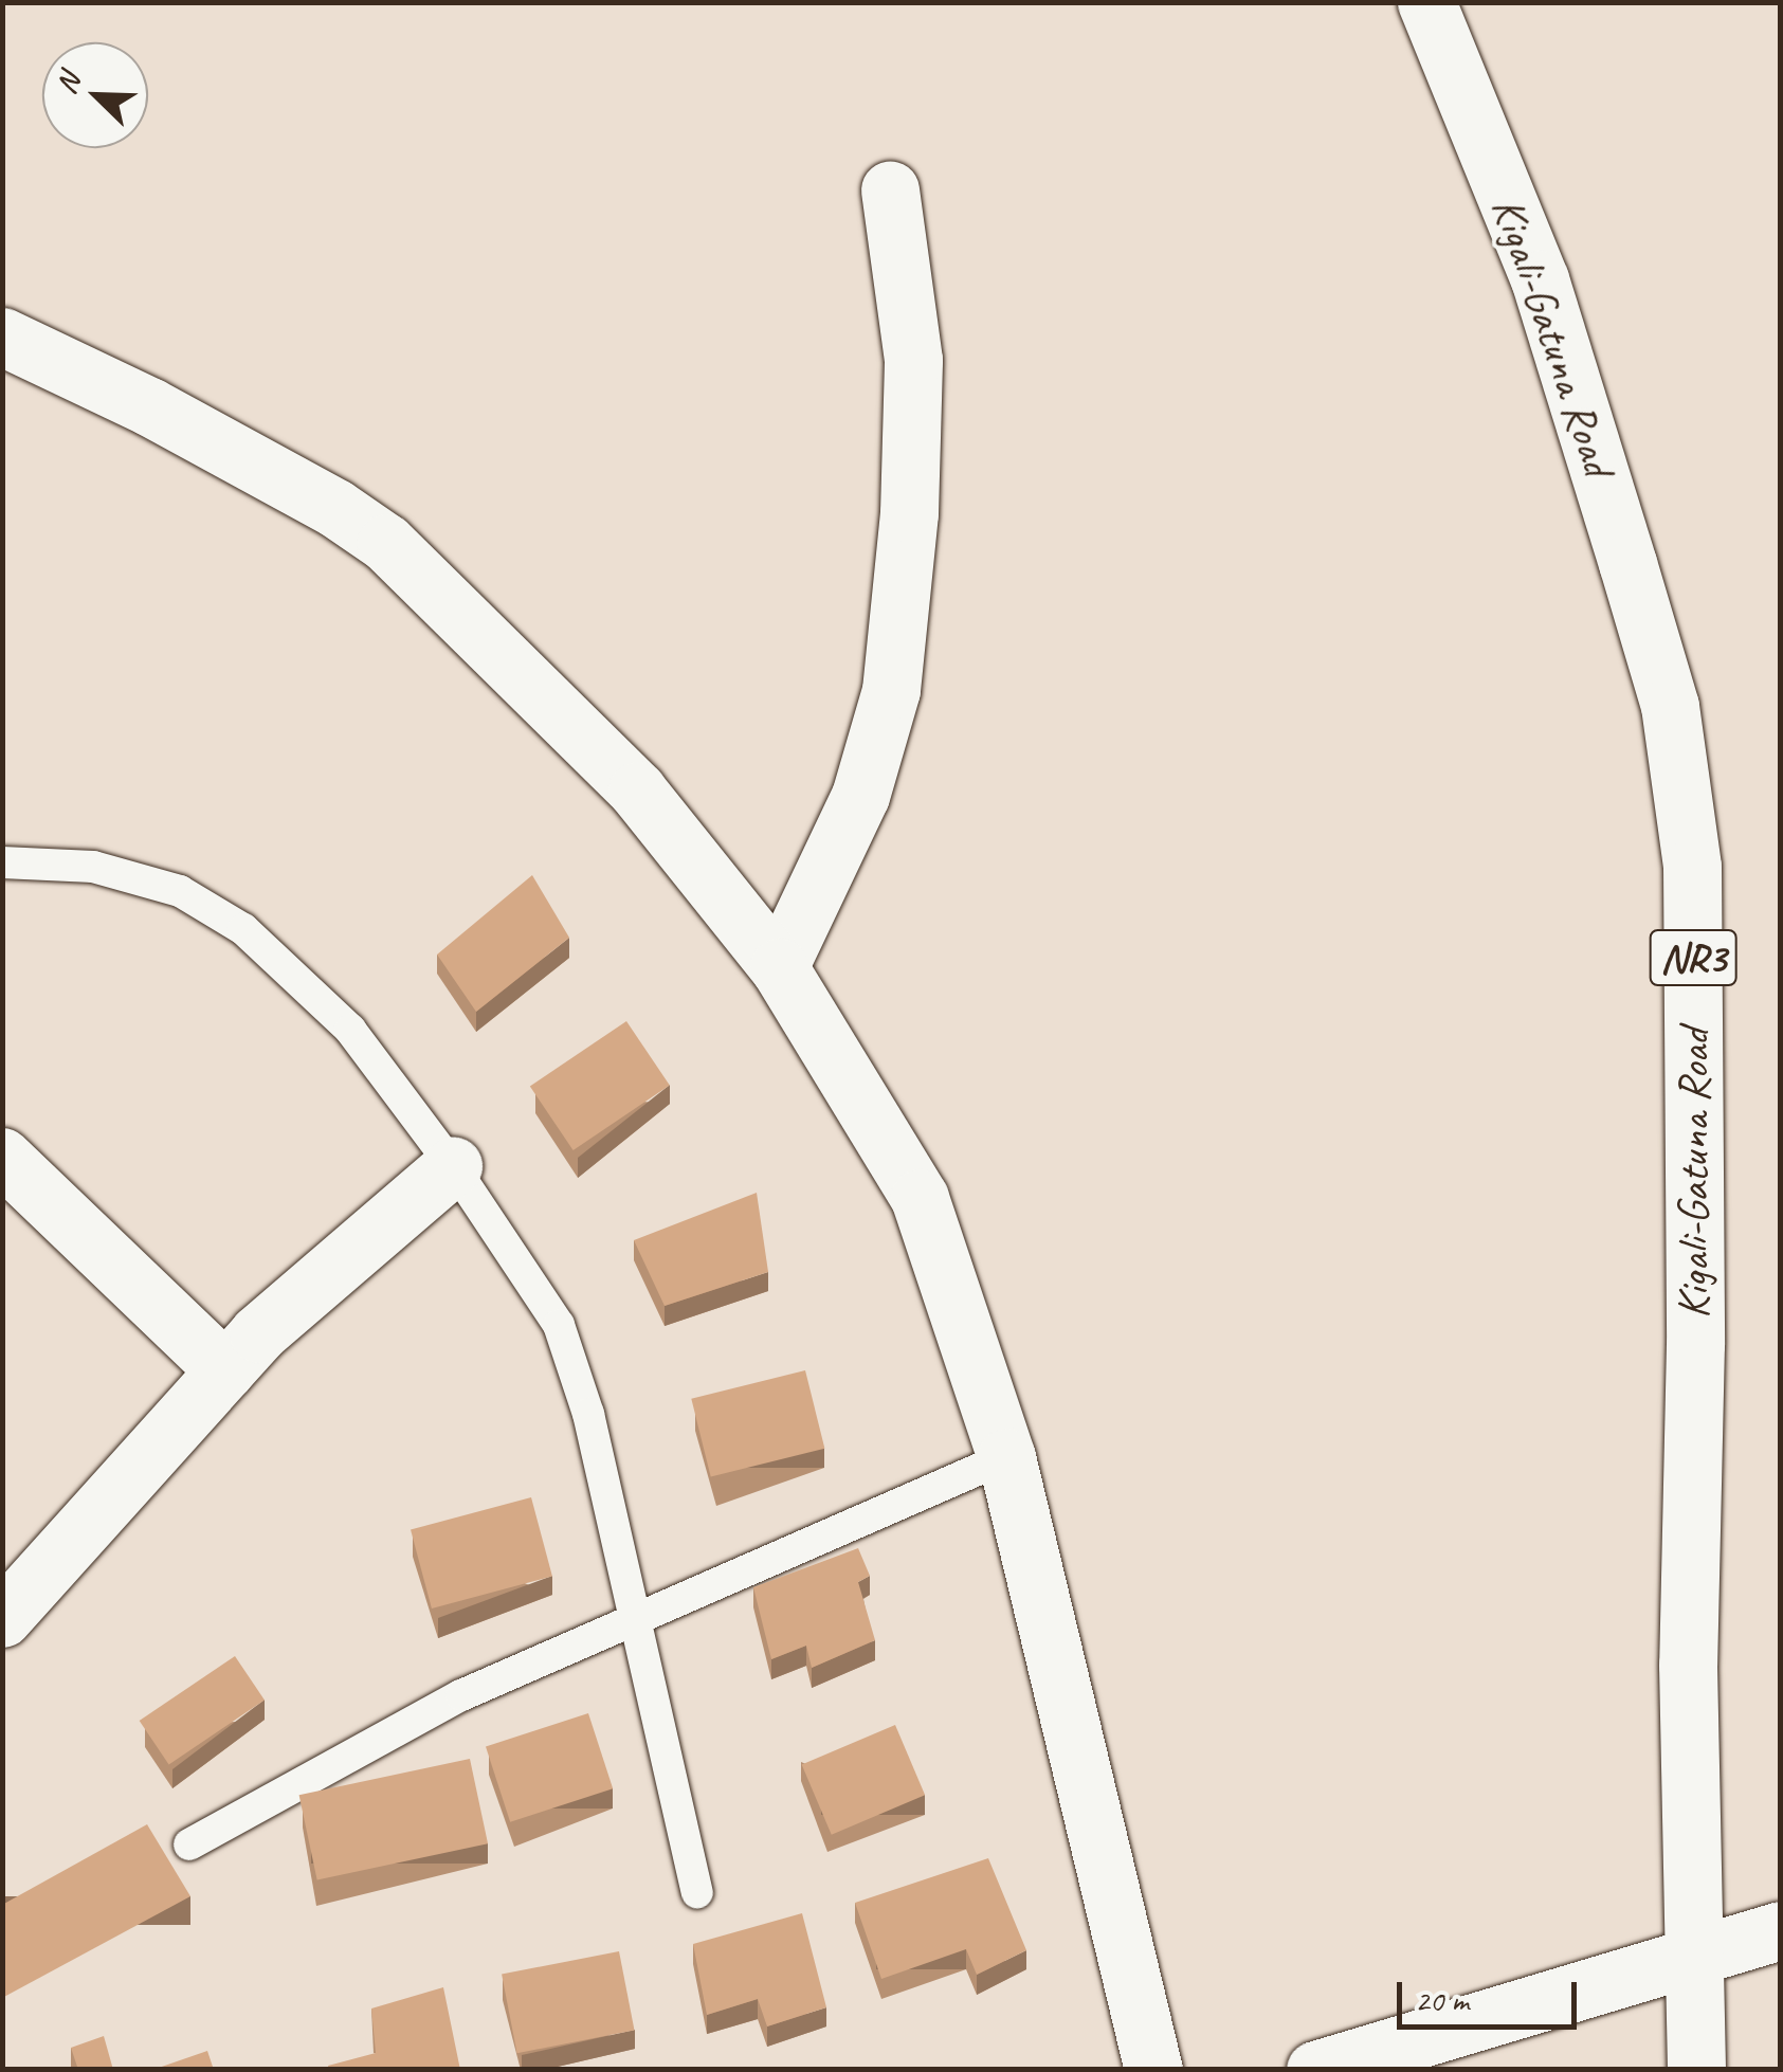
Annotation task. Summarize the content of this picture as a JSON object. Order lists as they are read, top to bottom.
{
  "streets": {
    "main road": ["Kigali-Gatuna Road", "NR3"]
  },
  "scale_bar": "20 m",
  "north": "top left"
}
